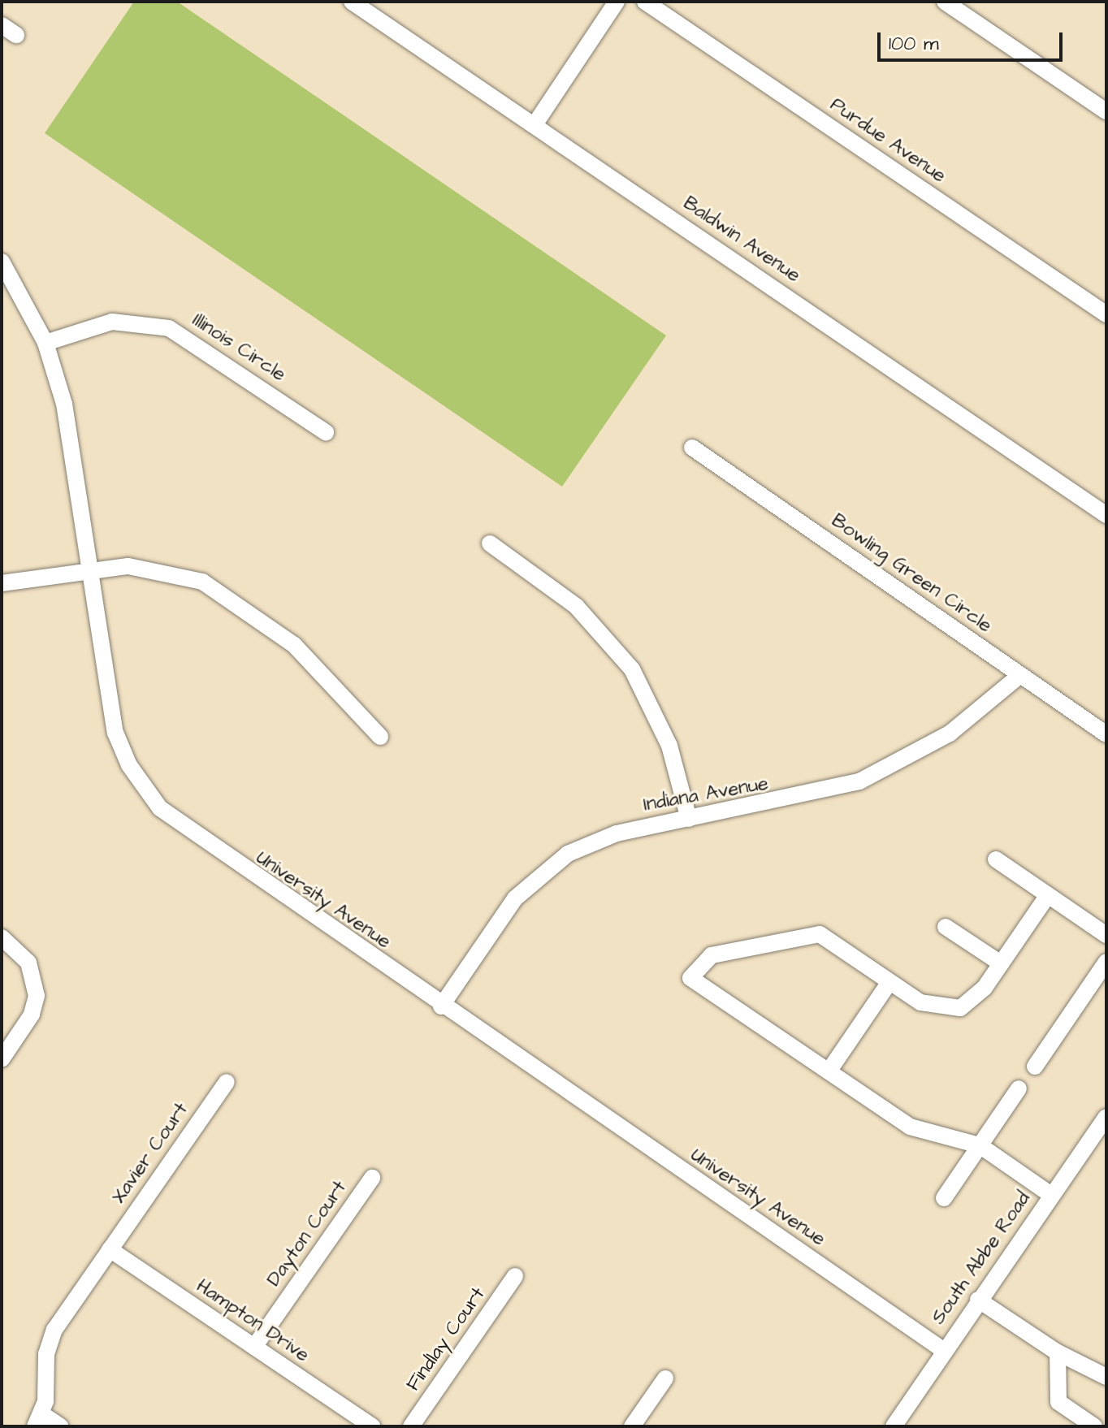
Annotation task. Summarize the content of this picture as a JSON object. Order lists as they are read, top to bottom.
{
  "streets": {
    "street": [
      "Purdue Avenue",
      "Baldwin Avenue",
      "Illinois Circle",
      "Bowling Green Circle",
      "Indiana Avenue",
      "University Avenue",
      "Xavier Court",
      "Dayton Court",
      "South Abbe Road",
      "Hampton Drive",
      "Findlay Court"
    ]
  },
  "crossings": [
    ["Illinois Circle", "University Avenue"],
    ["Bowling Green Circle", "Indiana Avenue"],
    ["Indiana Avenue", "University Avenue"],
    ["University Avenue", "South Abbe Road"],
    ["Xavier Court", "Hampton Drive"],
    ["Dayton Court", "Hampton Drive"]
  ],
  "scale_bar": "100 m"
}
